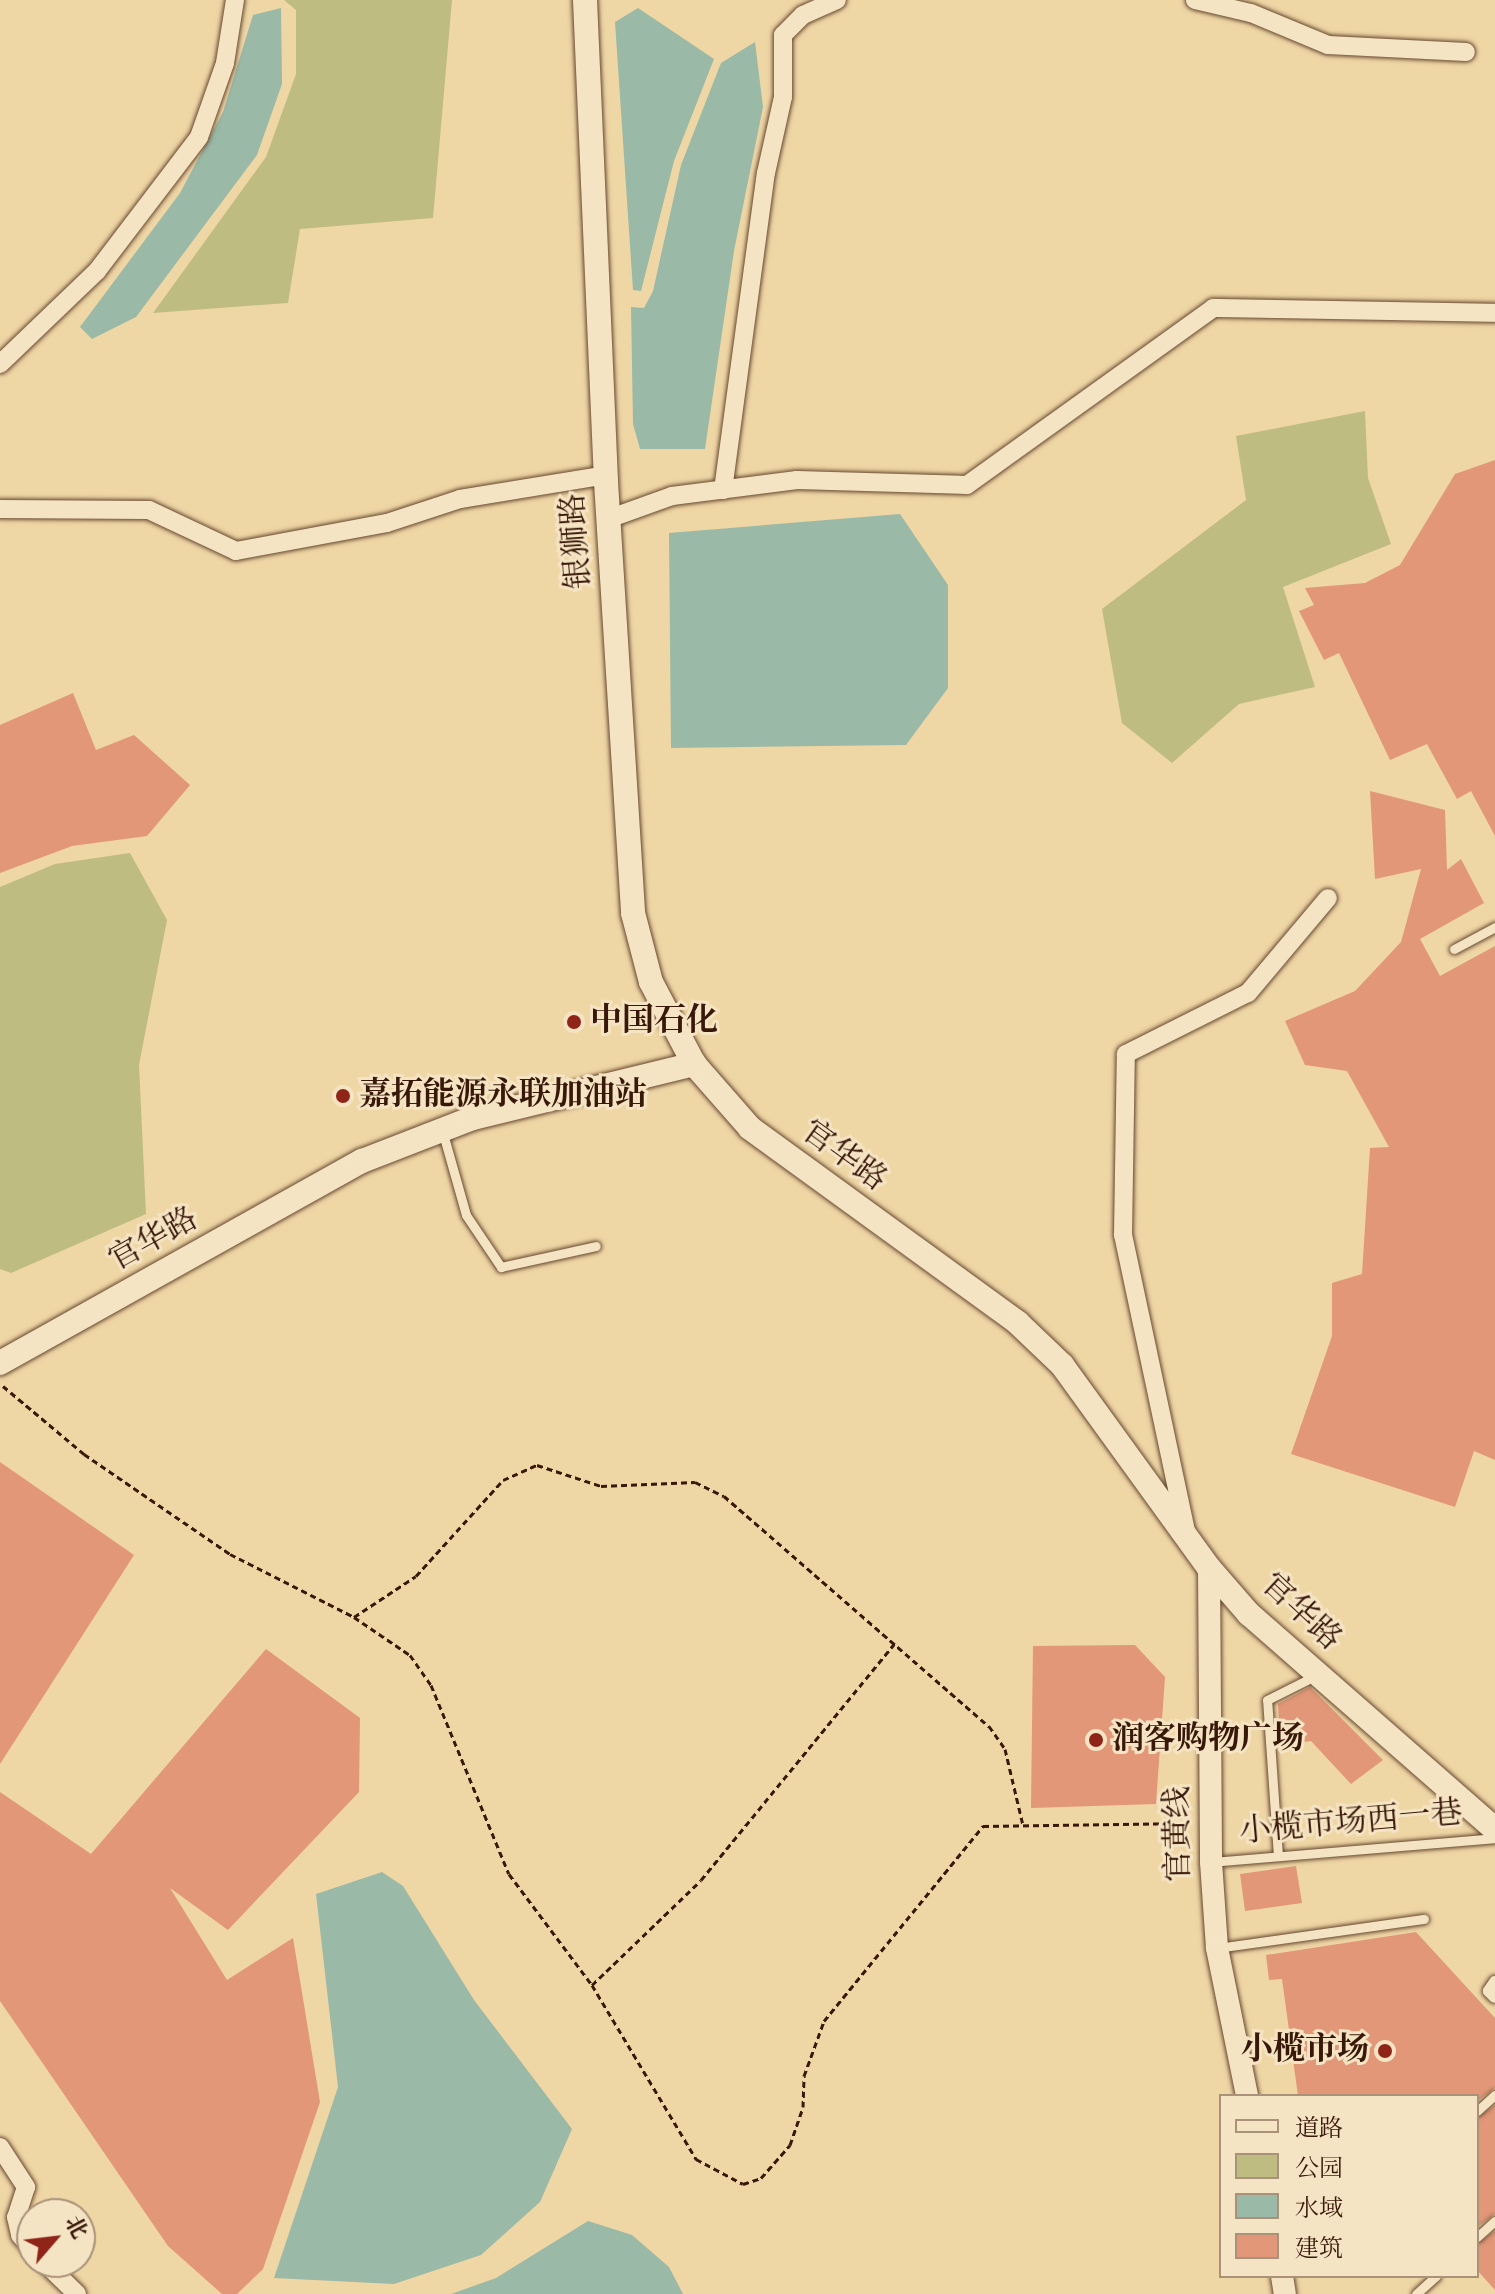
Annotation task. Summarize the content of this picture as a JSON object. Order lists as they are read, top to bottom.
{
  "streets": {
    "main road": ["银狮路", "官华路"],
    "street": ["官黄线"],
    "lane": ["小榄市场西一巷"]
  },
  "crossings": [
    ["银狮路", "官华路"],
    ["官华路", "官黄线"],
    ["小榄市场西一巷", "官黄线"]
  ],
  "places": [
    "中国石化",
    "嘉拓能源永联加油站",
    "润客购物广场",
    "小榄市场"
  ],
  "legend": [
    "道路",
    "公园",
    "水域",
    "建筑"
  ],
  "north": "top right"
}
